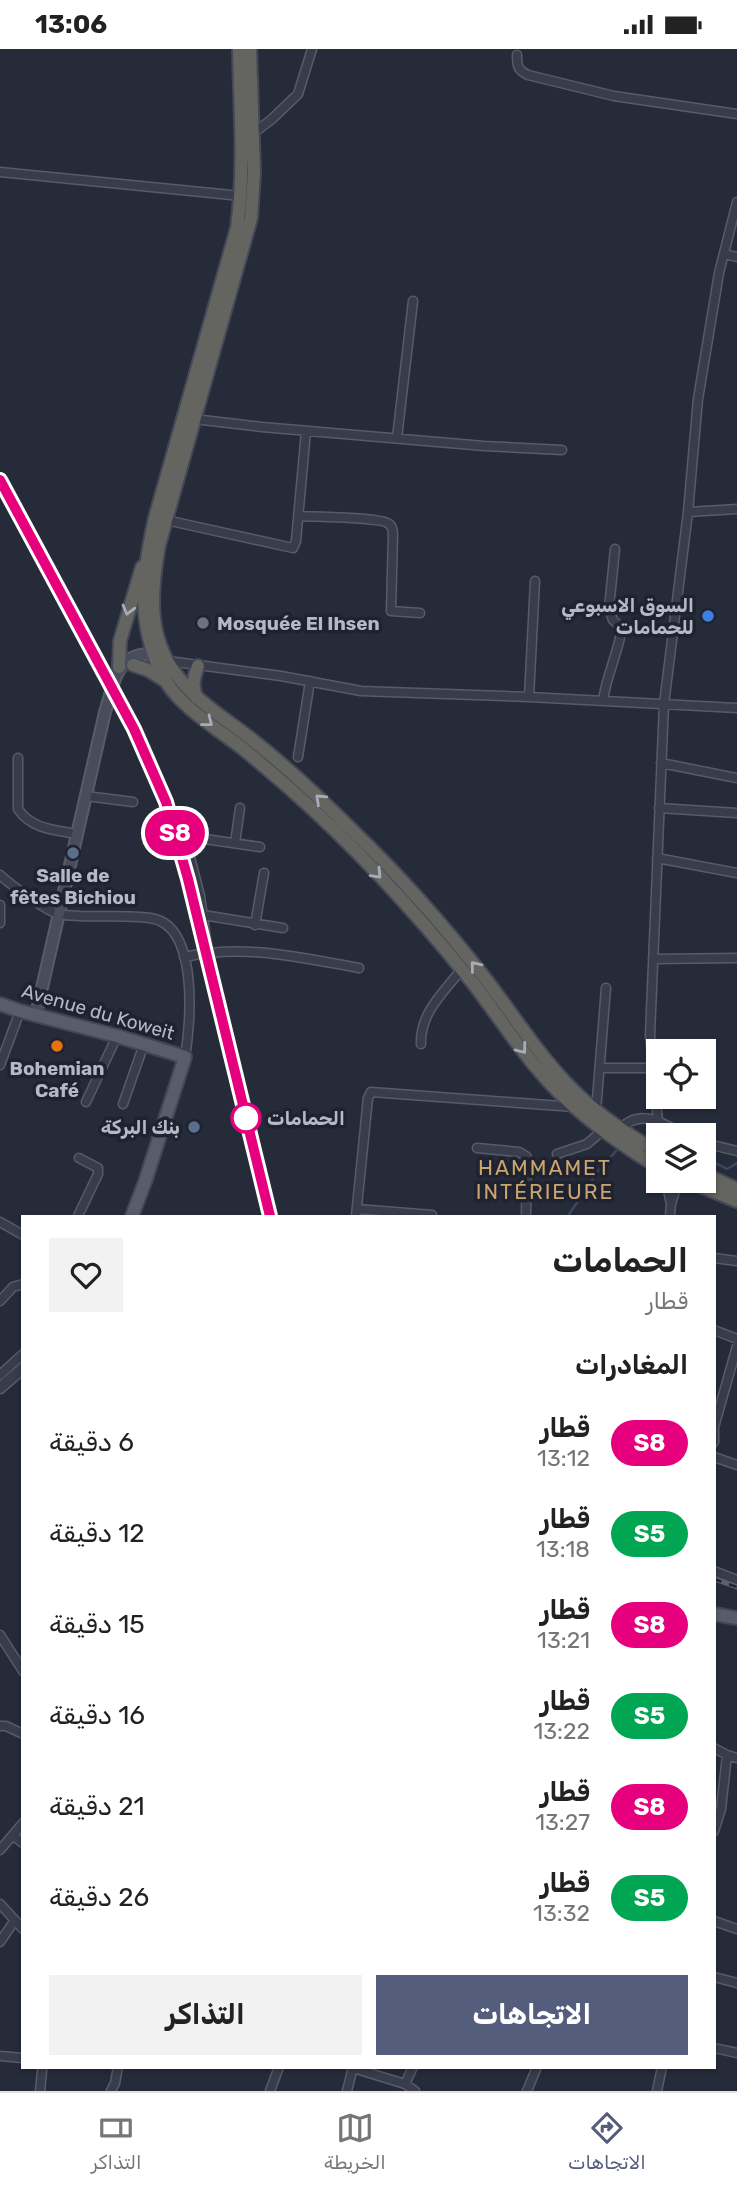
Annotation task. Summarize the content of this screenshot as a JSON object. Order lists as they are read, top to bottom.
{
  "streets": {
    "main road": ["Avenue du Koweit"]
  },
  "districts": ["HAMMAMET INTÉRIEURE"],
  "places": [
    "السوق الاسبوعي للحمامات",
    "Mosquée El Ihsen",
    "Salle de fêtes Bichiou",
    "Bohemian Café",
    "الحمامات",
    "بنك البركة"
  ],
  "page": {
    "status": "13:06",
    "on_map": "S8",
    "heading": [
      ["الحمامات", "قطار"],
      "المغادرات"
    ],
    "list": [
      {
        "mark": "S8",
        "name": "قطار",
        "note": "13:12",
        "value": "6 دقيقة"
      },
      {
        "mark": "S5",
        "name": "قطار",
        "note": "13:18",
        "value": "12 دقيقة"
      },
      {
        "mark": "S8",
        "name": "قطار",
        "note": "13:21",
        "value": "15 دقيقة"
      },
      {
        "mark": "S5",
        "name": "قطار",
        "note": "13:22",
        "value": "16 دقيقة"
      },
      {
        "mark": "S8",
        "name": "قطار",
        "note": "13:27",
        "value": "21 دقيقة"
      },
      {
        "mark": "S5",
        "name": "قطار",
        "note": "13:32",
        "value": "26 دقيقة"
      }
    ],
    "buttons": ["الاتجاهات", "التذاكر"],
    "tabs": ["الاتجاهات", "الخريطة", "التذاكر"]
  }
}
